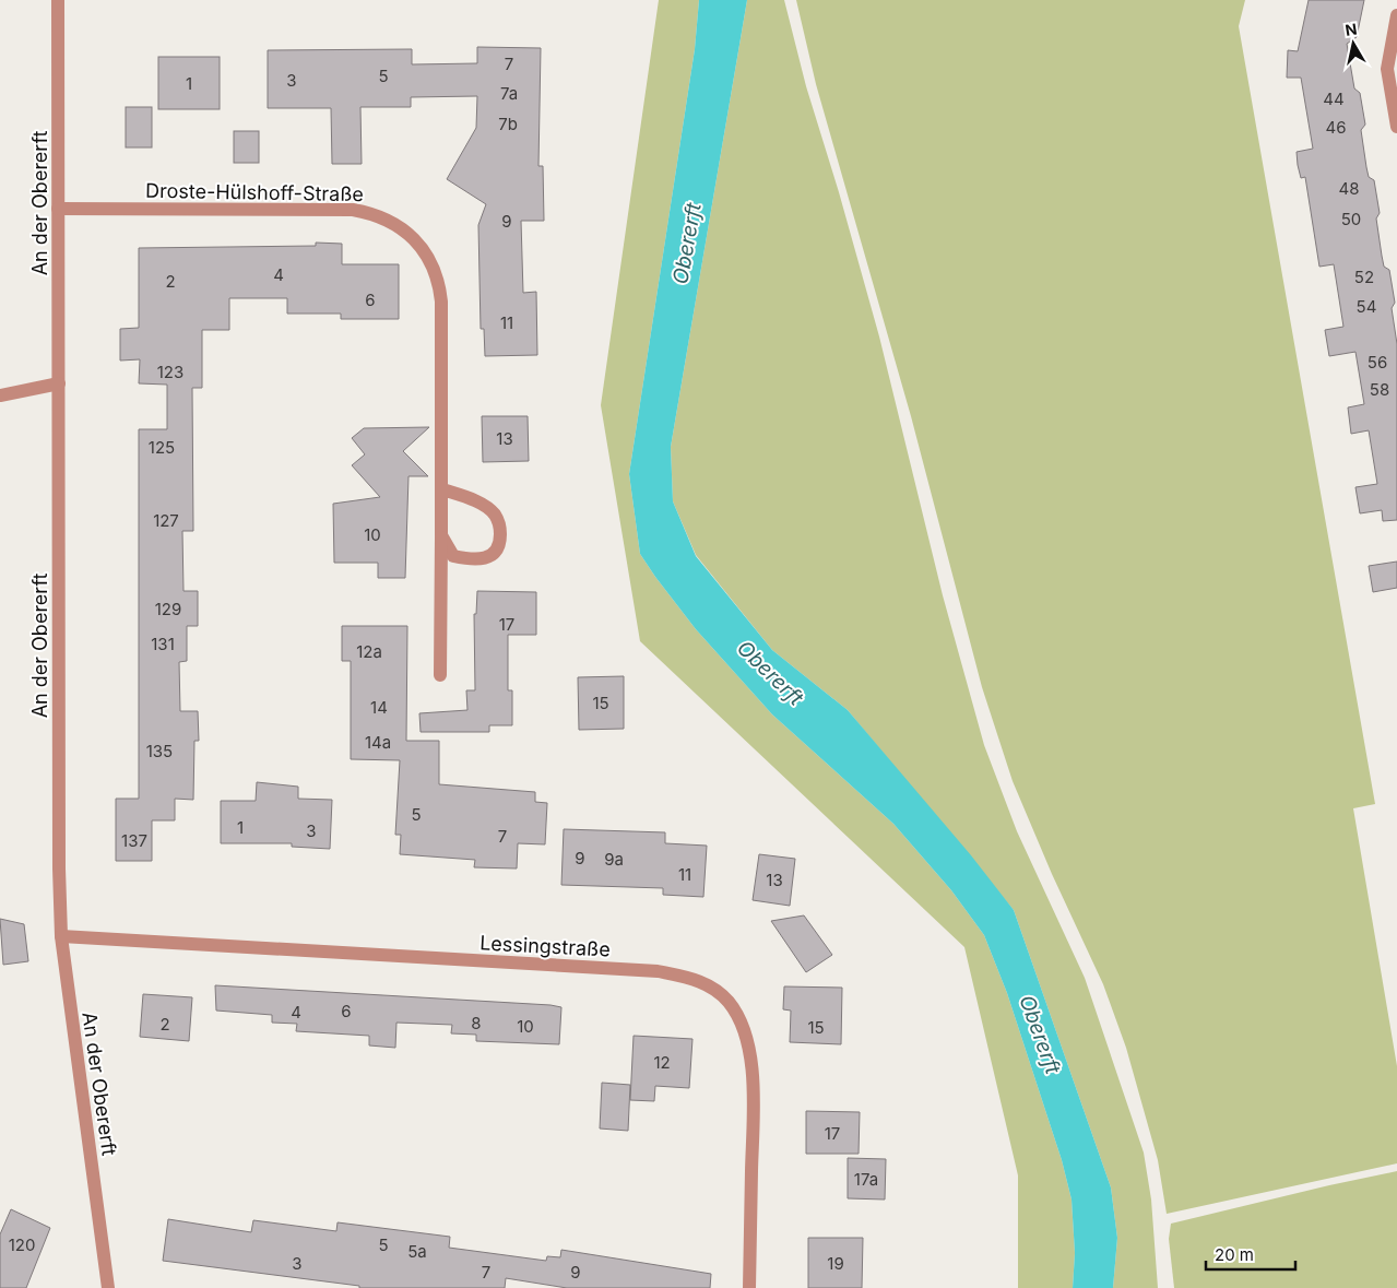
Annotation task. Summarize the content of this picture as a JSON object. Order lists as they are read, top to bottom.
{
  "streets": {
    "street": ["Droste-Hülshoff-Straße", "An der Obererft", "Lessingstraße"]
  },
  "crossings": [
    ["Droste-Hülshoff-Straße", "An der Obererft"],
    ["An der Obererft", "Lessingstraße"]
  ],
  "water": ["Obererft"],
  "house_numbers": [
    "7",
    "5",
    "3",
    "1",
    "7a",
    "44",
    "7b",
    "46",
    "48",
    "50",
    "9",
    "4",
    "52",
    "2",
    "6",
    "54",
    "11",
    "56",
    "123",
    "58",
    "13",
    "125",
    "127",
    "10",
    "129",
    "17",
    "131",
    "12a",
    "15",
    "14",
    "14a",
    "135",
    "5",
    "1",
    "3",
    "7",
    "137",
    "9",
    "9a",
    "11",
    "13",
    "6",
    "4",
    "8",
    "2",
    "10",
    "15",
    "12",
    "17",
    "17a",
    "120",
    "5",
    "5a",
    "3",
    "19",
    "7",
    "9"
  ],
  "scale_bar": "20 m",
  "north": "top"
}
